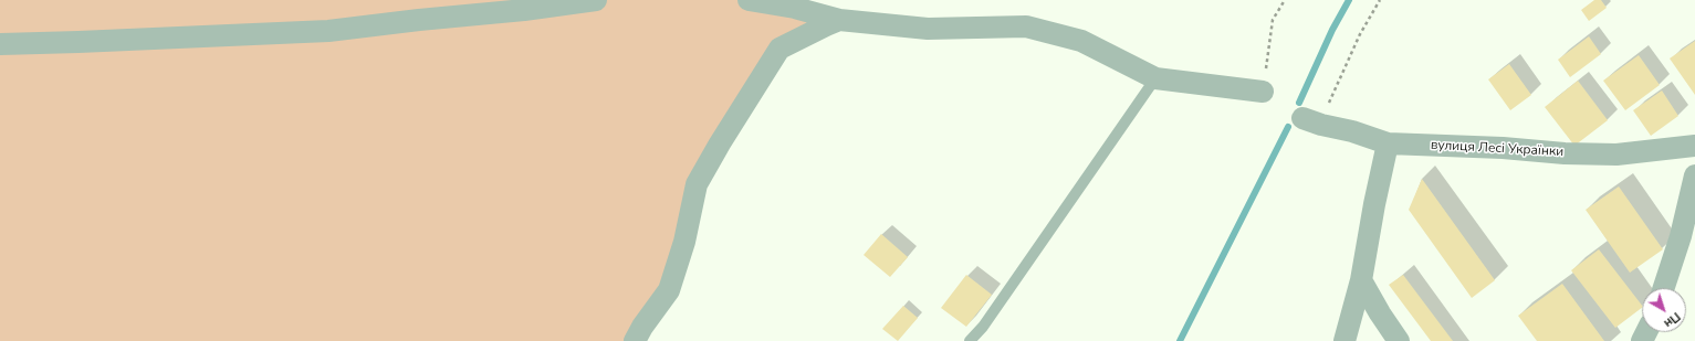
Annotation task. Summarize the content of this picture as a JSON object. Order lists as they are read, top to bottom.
{
  "streets": {
    "street": ["вулиця Лесі Українки"]
  },
  "north": "bottom right"
}
